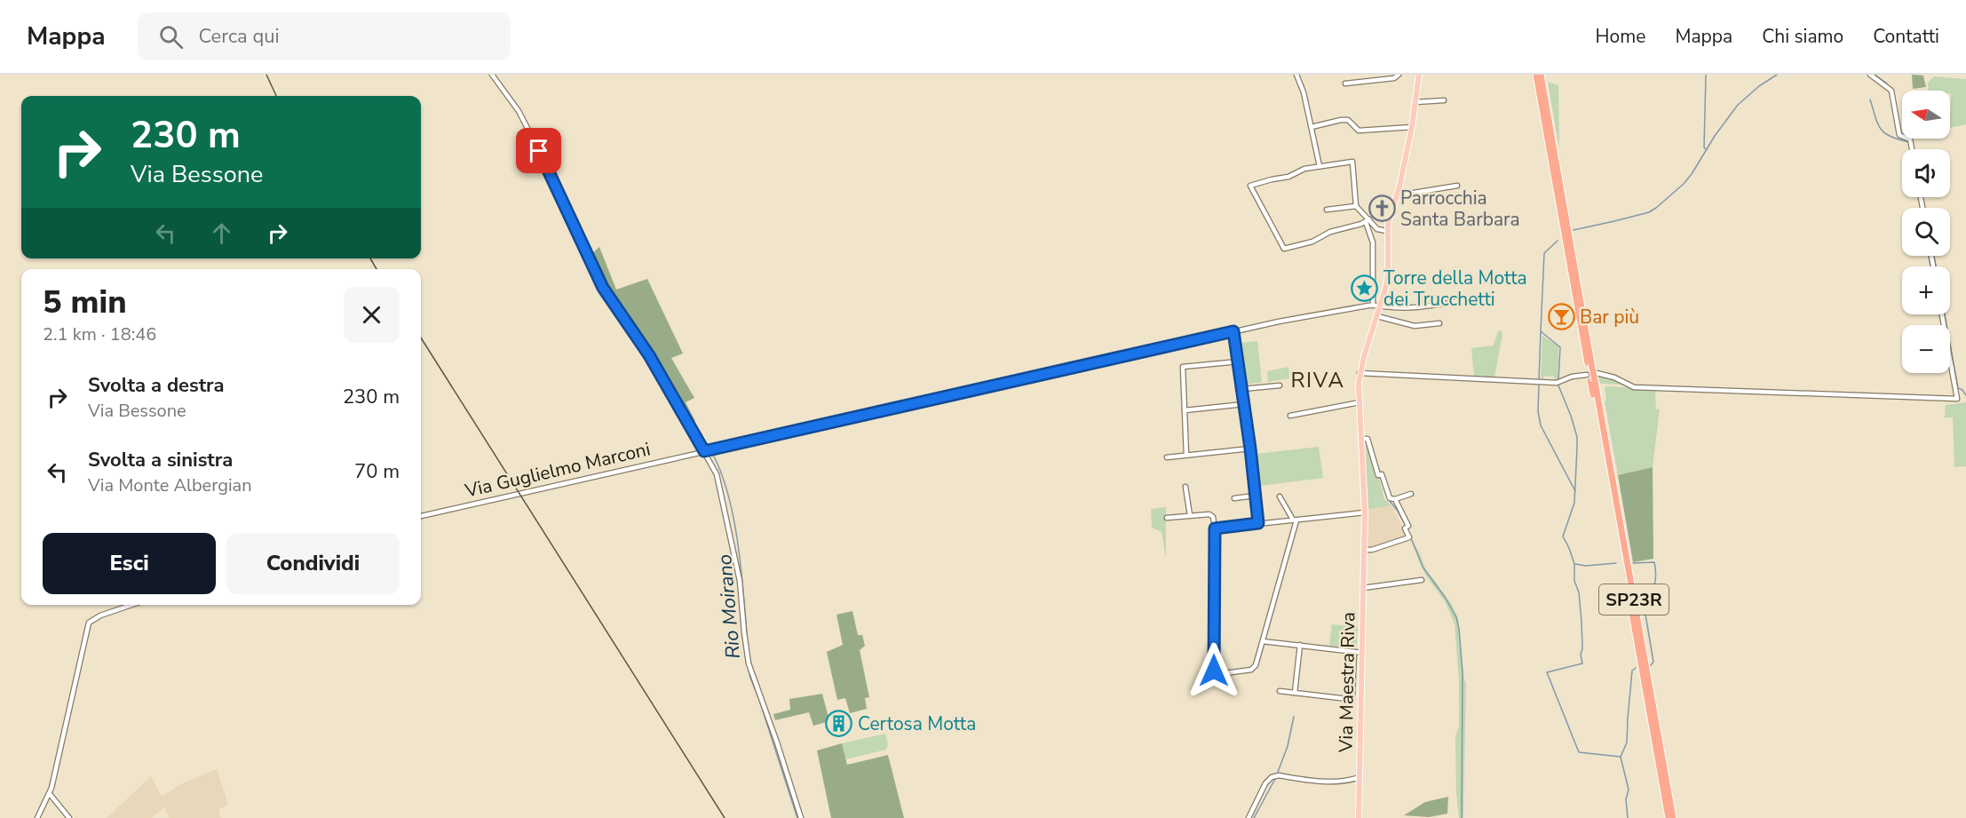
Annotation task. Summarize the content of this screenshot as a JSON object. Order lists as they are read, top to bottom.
{
  "streets": {
    "highway": ["SP23R"],
    "main road": ["Via Maestra Riva"],
    "street": ["Via Guglielmo Marconi"]
  },
  "crossings": [
    ["Via Guglielmo Marconi", "Via Maestra Riva"]
  ],
  "districts": ["RIVA"],
  "water": ["Rio Moirano"],
  "places": {
    "church": ["Parrocchia Santa Barbara"],
    "place": ["Torre della Motta dei Trucchetti"],
    "bar": ["Bar più"],
    "building": ["Certosa Motta"]
  },
  "north": "left",
  "page": {
    "header": "Mappa",
    "search": "Cerca qui",
    "nav": [
      "Home",
      "Mappa",
      "Chi siamo",
      "Contatti"
    ],
    "map_buttons": ["+", "−"],
    "turn": ["230 m", "Via Bessone"],
    "heading": ["5 min", "2.1 km · 18:46"],
    "list": [
      {
        "name": "Svolta a destra",
        "note": "Via Bessone",
        "value": "230 m"
      },
      {
        "name": "Svolta a sinistra",
        "note": "Via Monte Albergian",
        "value": "70 m"
      }
    ],
    "buttons": ["Esci", "Condividi"]
  }
}
